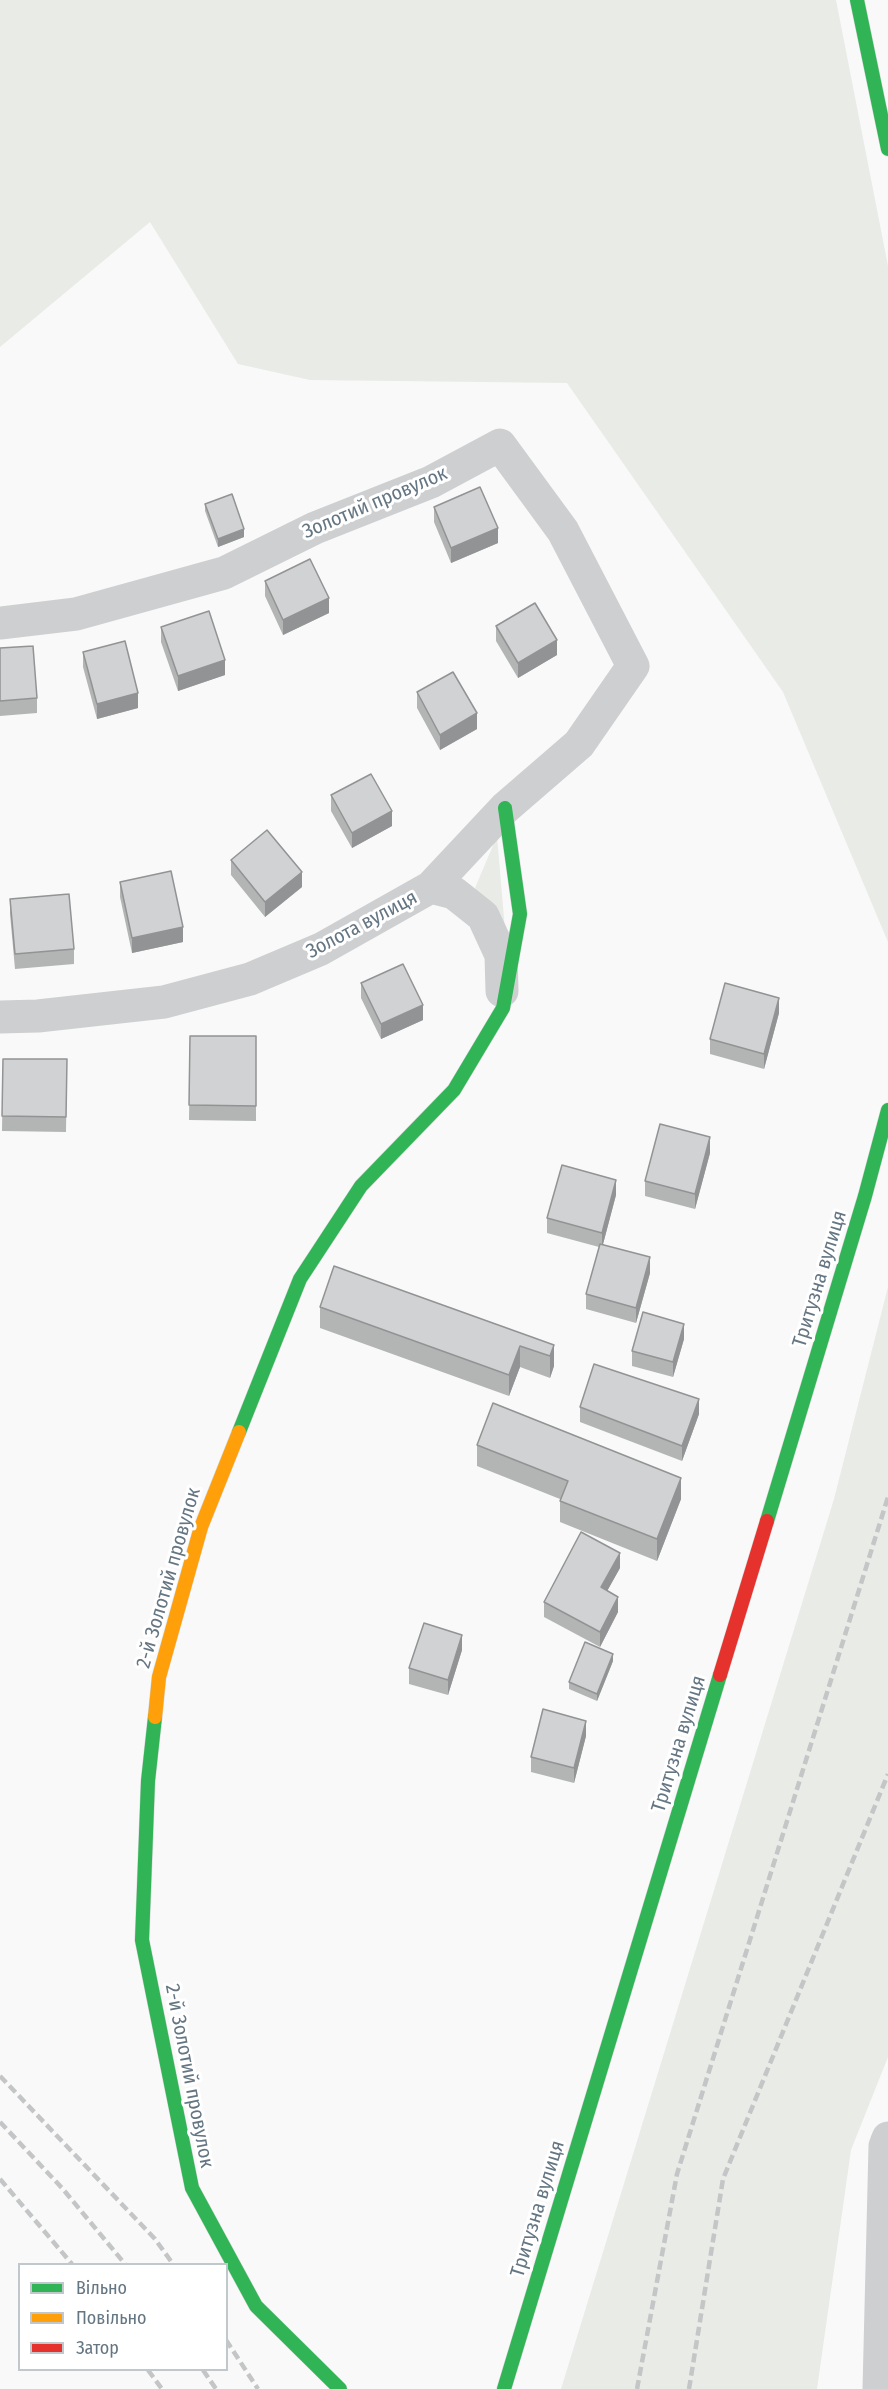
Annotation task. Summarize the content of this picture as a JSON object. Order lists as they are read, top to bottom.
{
  "streets": {
    "street": [
      "Золотий провулок",
      "Золота вулиця",
      "Тритузна вулиця",
      "2-й Золотий провулок"
    ]
  },
  "crossings": [
    ["Золотий провулок", "Золота вулиця"],
    ["Золота вулиця", "2-й Золотий провулок"]
  ],
  "legend": ["Вільно", "Повільно", "Затор"]
}
